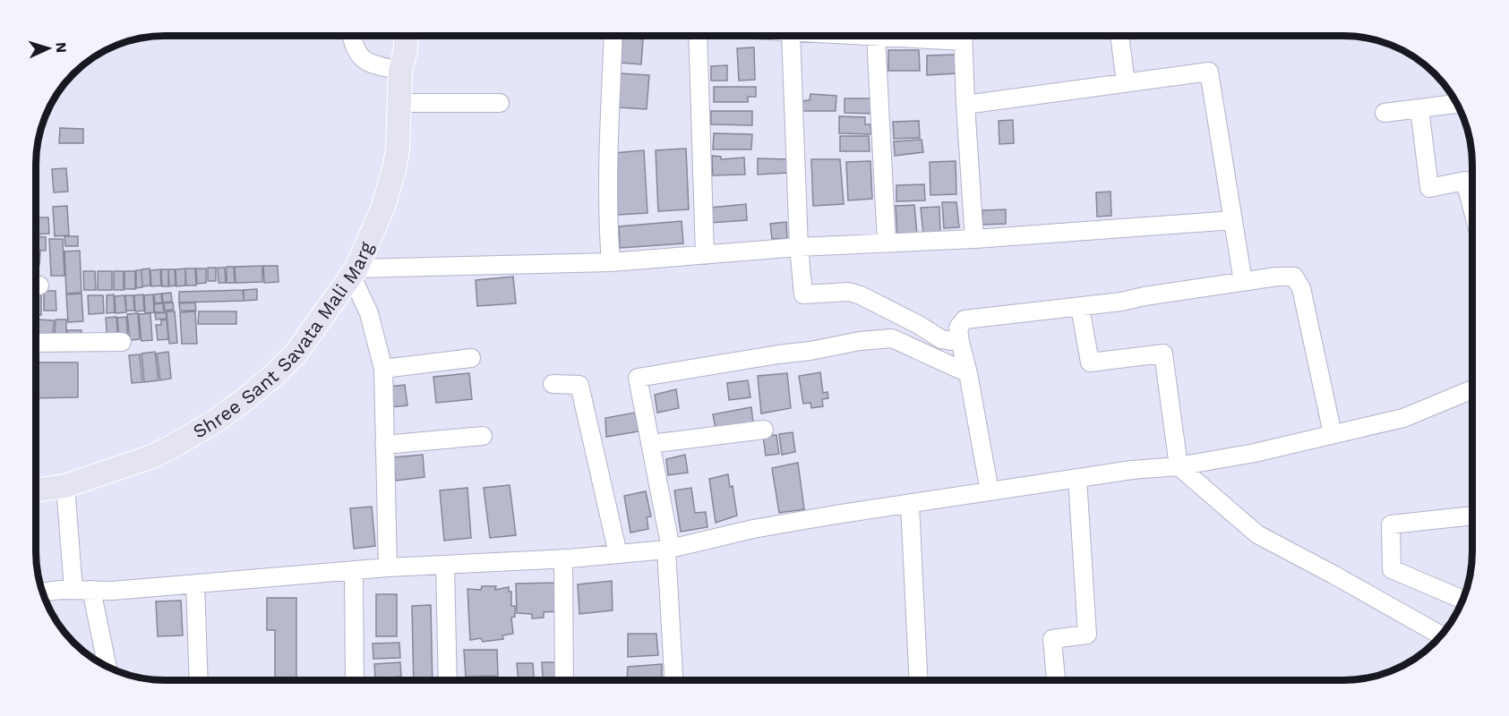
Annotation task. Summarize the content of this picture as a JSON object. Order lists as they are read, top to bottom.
{
  "streets": {
    "main road": ["Shree Sant Savata Mali Marg"]
  },
  "north": "right"
}
